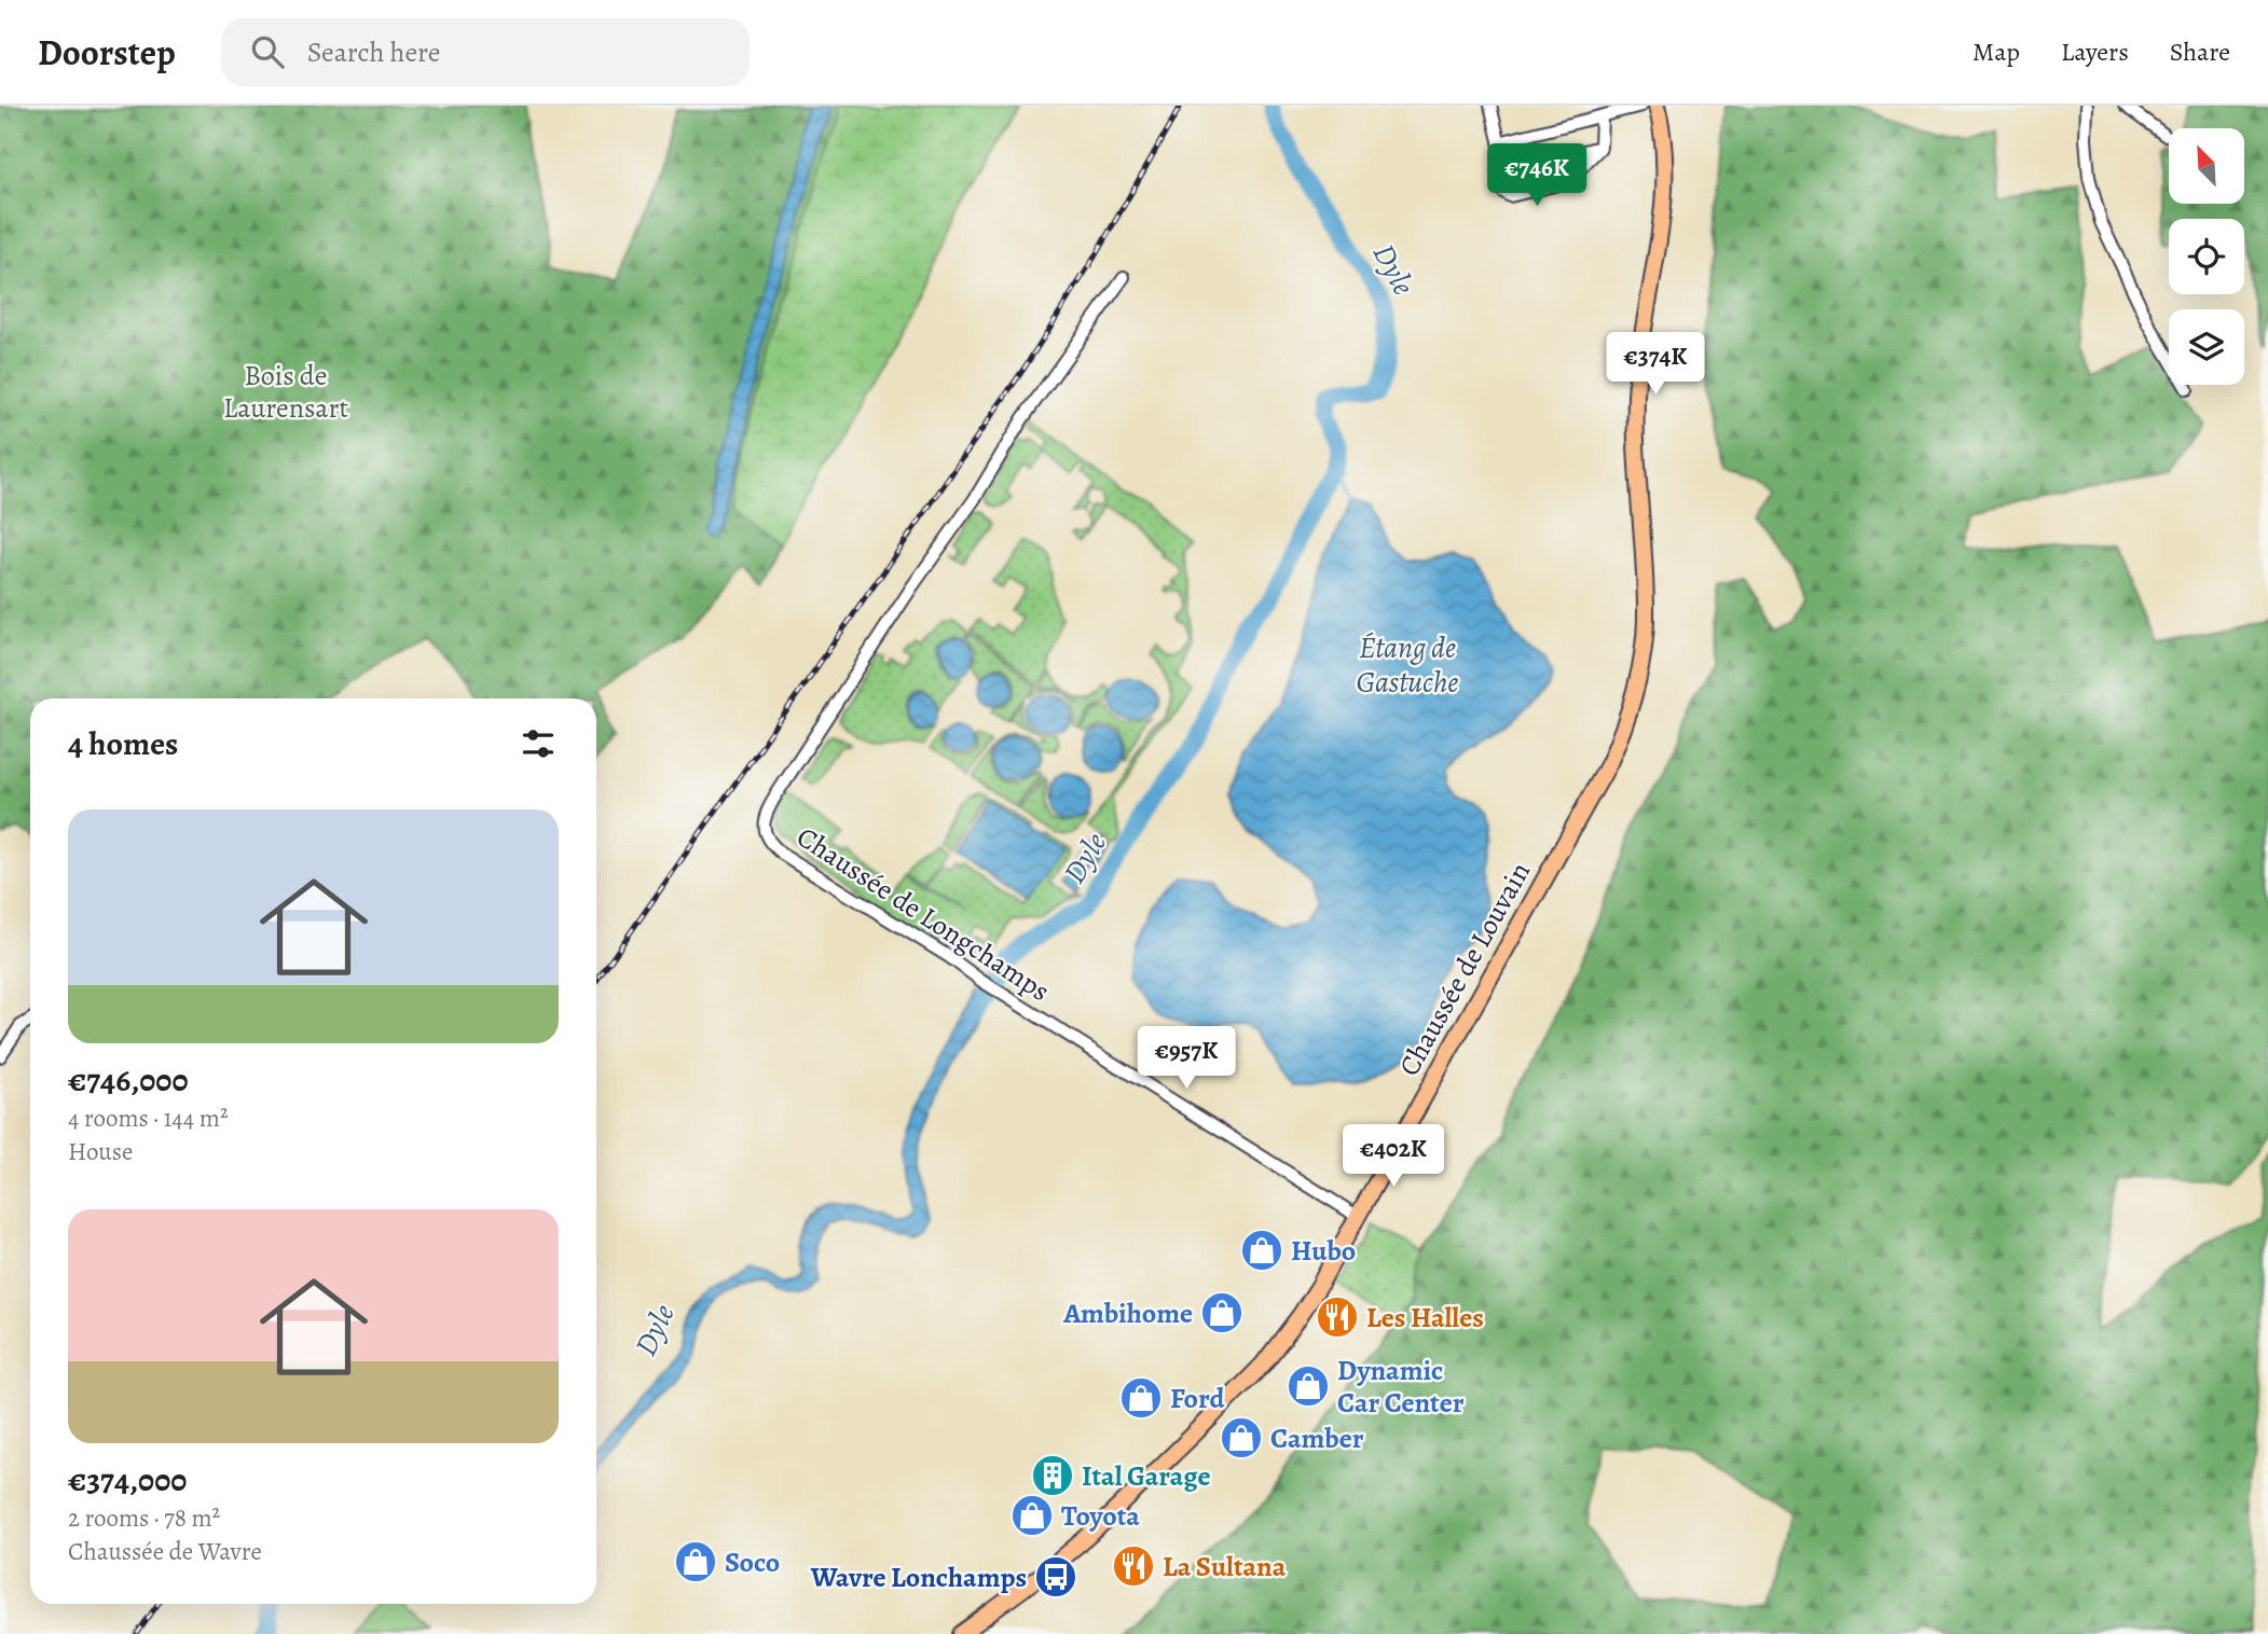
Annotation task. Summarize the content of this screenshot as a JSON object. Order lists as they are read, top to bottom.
{
  "streets": {
    "main road": ["Chaussée de Louvain"],
    "street": ["Chaussée de Longchamps"]
  },
  "crossings": [
    ["Chaussée de Longchamps", "Chaussée de Louvain"]
  ],
  "water": ["Dyle", "Étang de Gastuche"],
  "parks": ["Bois de Laurensart"],
  "places": {
    "shop": [
      "Hubo",
      "Ambihome",
      "Dynamic Car Center",
      "Ford",
      "Camber",
      "Toyota",
      "Soco"
    ],
    "restaurant": ["Les Halles", "La Sultana"],
    "building": ["Ital Garage"],
    "bus stop": ["Wavre Lonchamps"]
  },
  "north": "top left",
  "page": {
    "header": "Doorstep",
    "search": "Search here",
    "nav": ["Map", "Layers", "Share"],
    "price": [
      "€746K",
      "€374K",
      "€957K",
      "€402K"
    ],
    "heading": "4 homes",
    "list": [
      {
        "name": "€746,000",
        "note": "4 rooms · 144 m² · House"
      },
      {
        "name": "€374,000",
        "note": "2 rooms · 78 m² · Chaussée de Wavre"
      }
    ]
  }
}
